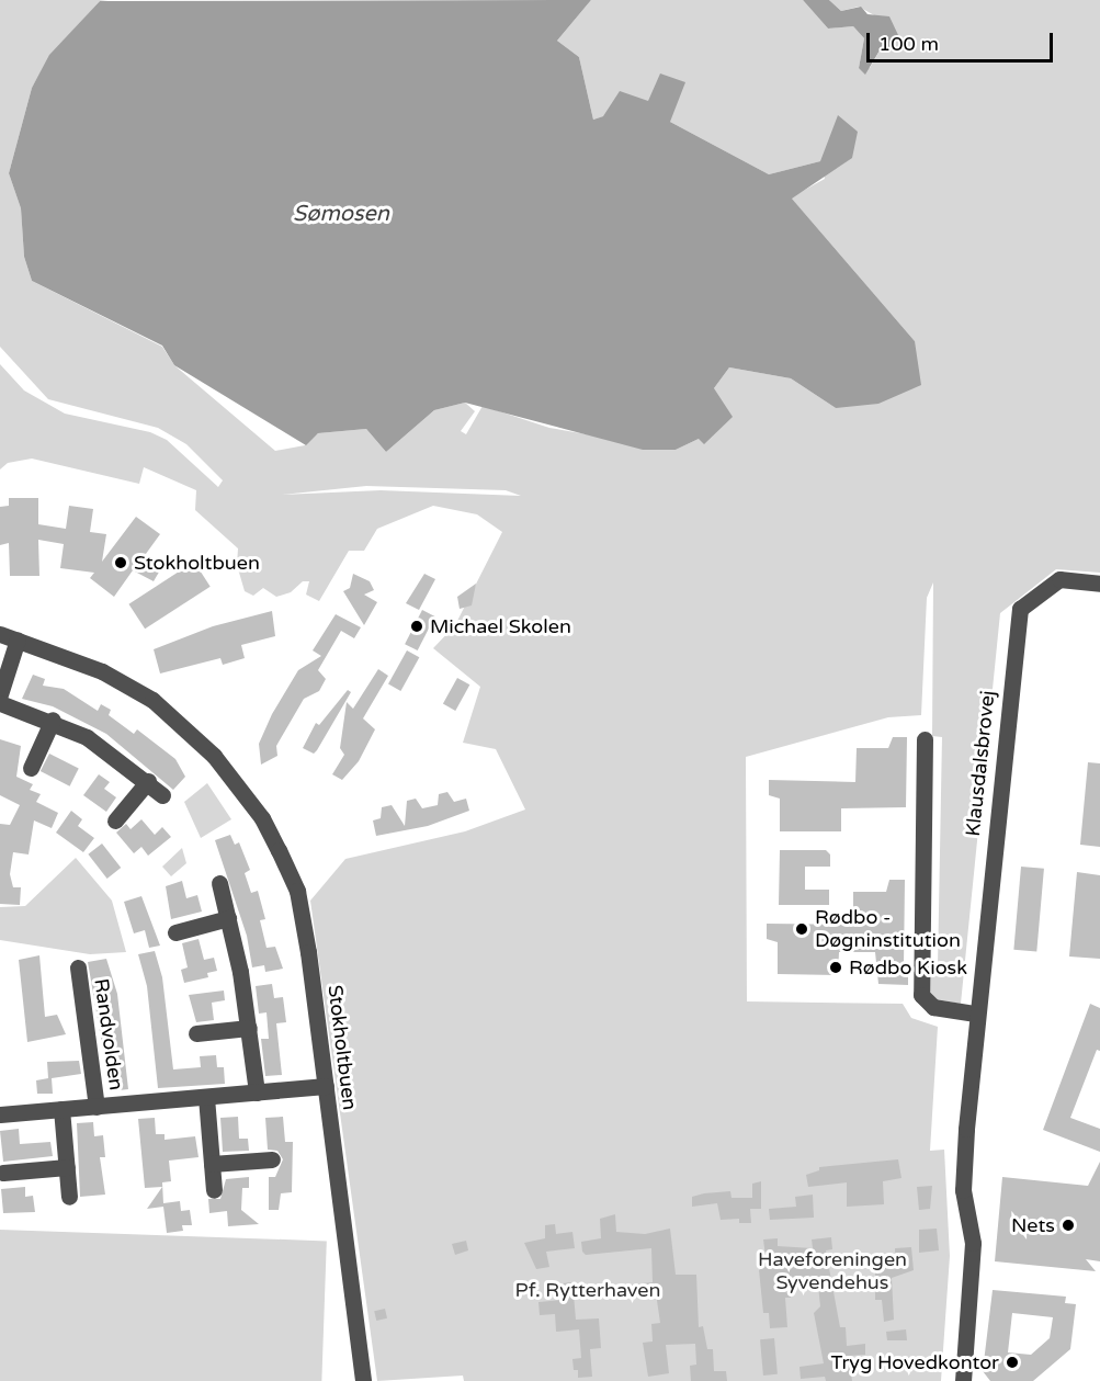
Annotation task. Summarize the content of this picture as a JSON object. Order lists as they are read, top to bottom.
{
  "streets": {
    "street": ["Klausdalsbrovej", "Randvolden", "Stokholtbuen"]
  },
  "crossings": [
    ["Randvolden", "Stokholtbuen"]
  ],
  "water": ["Sømosen"],
  "parks": ["Haveforeningen Syvendehus", "Pf. Rytterhaven"],
  "places": [
    "Stokholtbuen",
    "Michael Skolen",
    "Rødbo - Døgninstitution",
    "Rødbo Kiosk",
    "Nets",
    "Tryg Hovedkontor"
  ],
  "scale_bar": "100 m"
}
